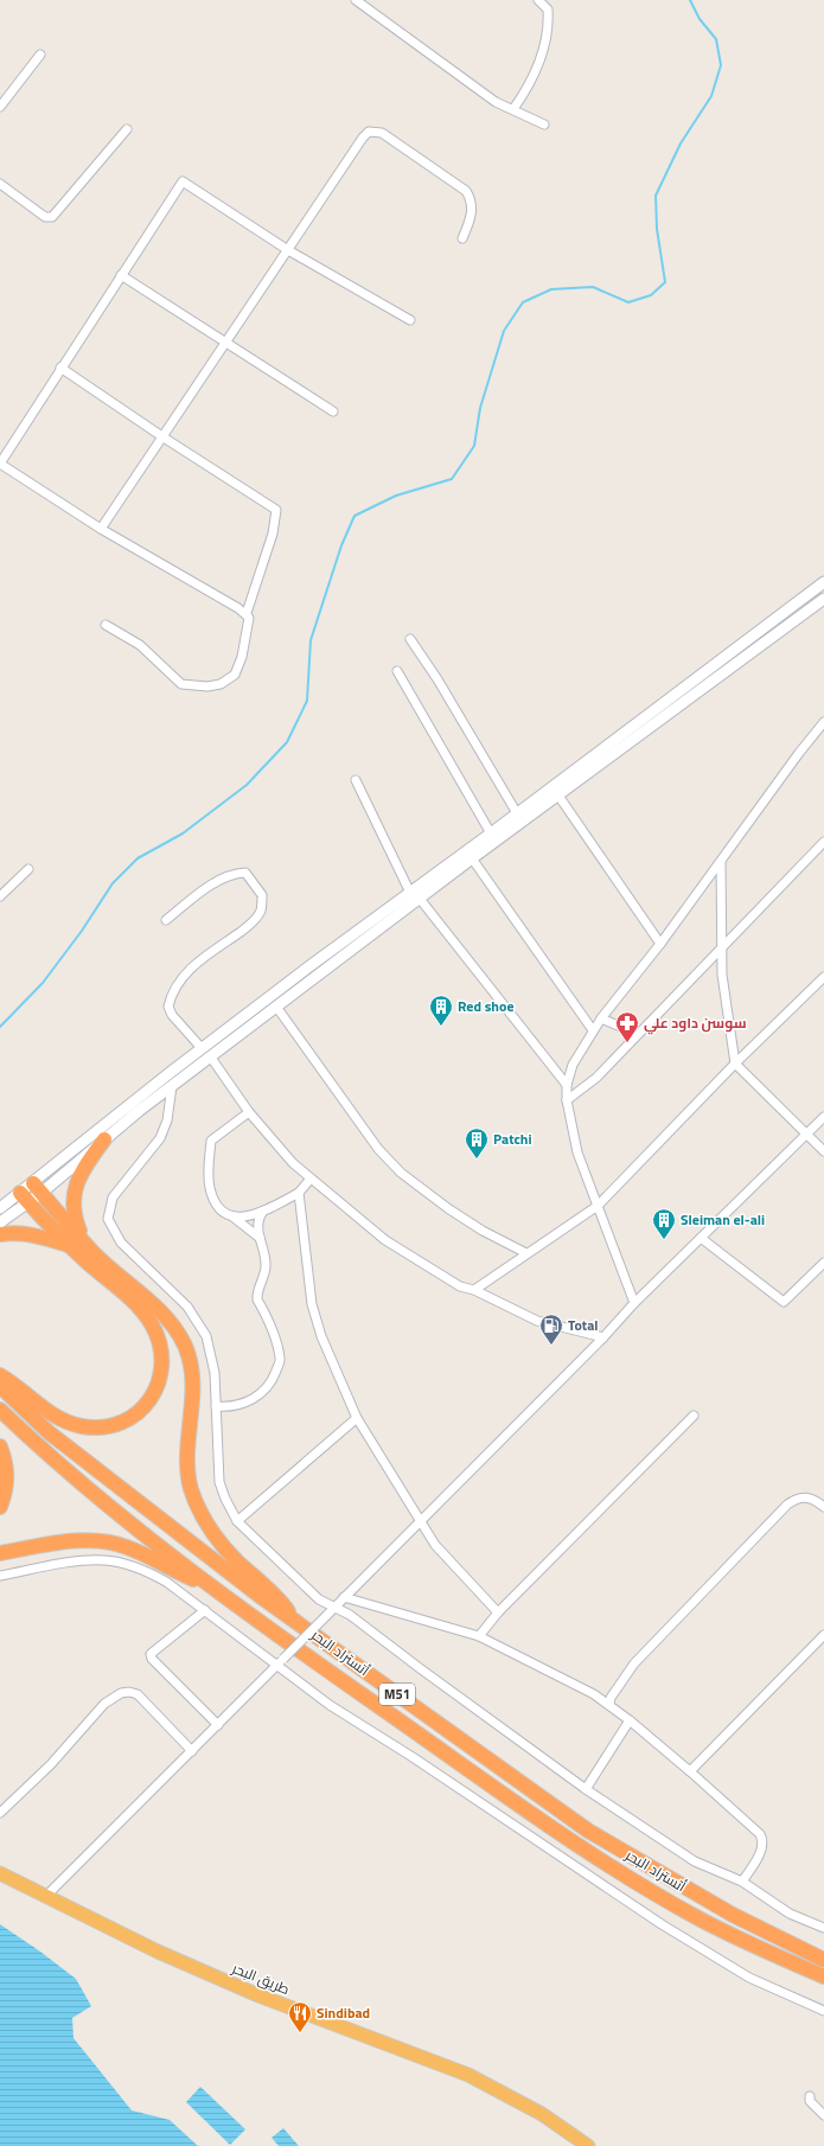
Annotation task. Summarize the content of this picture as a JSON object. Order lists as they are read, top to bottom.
{
  "streets": {
    "highway": ["أتستراد البحر", "M51", "طريق البحر"]
  },
  "places": {
    "building": ["Red shoe", "Patchi", "Sleiman el-ali"],
    "pharmacy": ["سوسن داود علي"],
    "fuel station": ["Total"],
    "restaurant": ["Sindibad"]
  }
}
